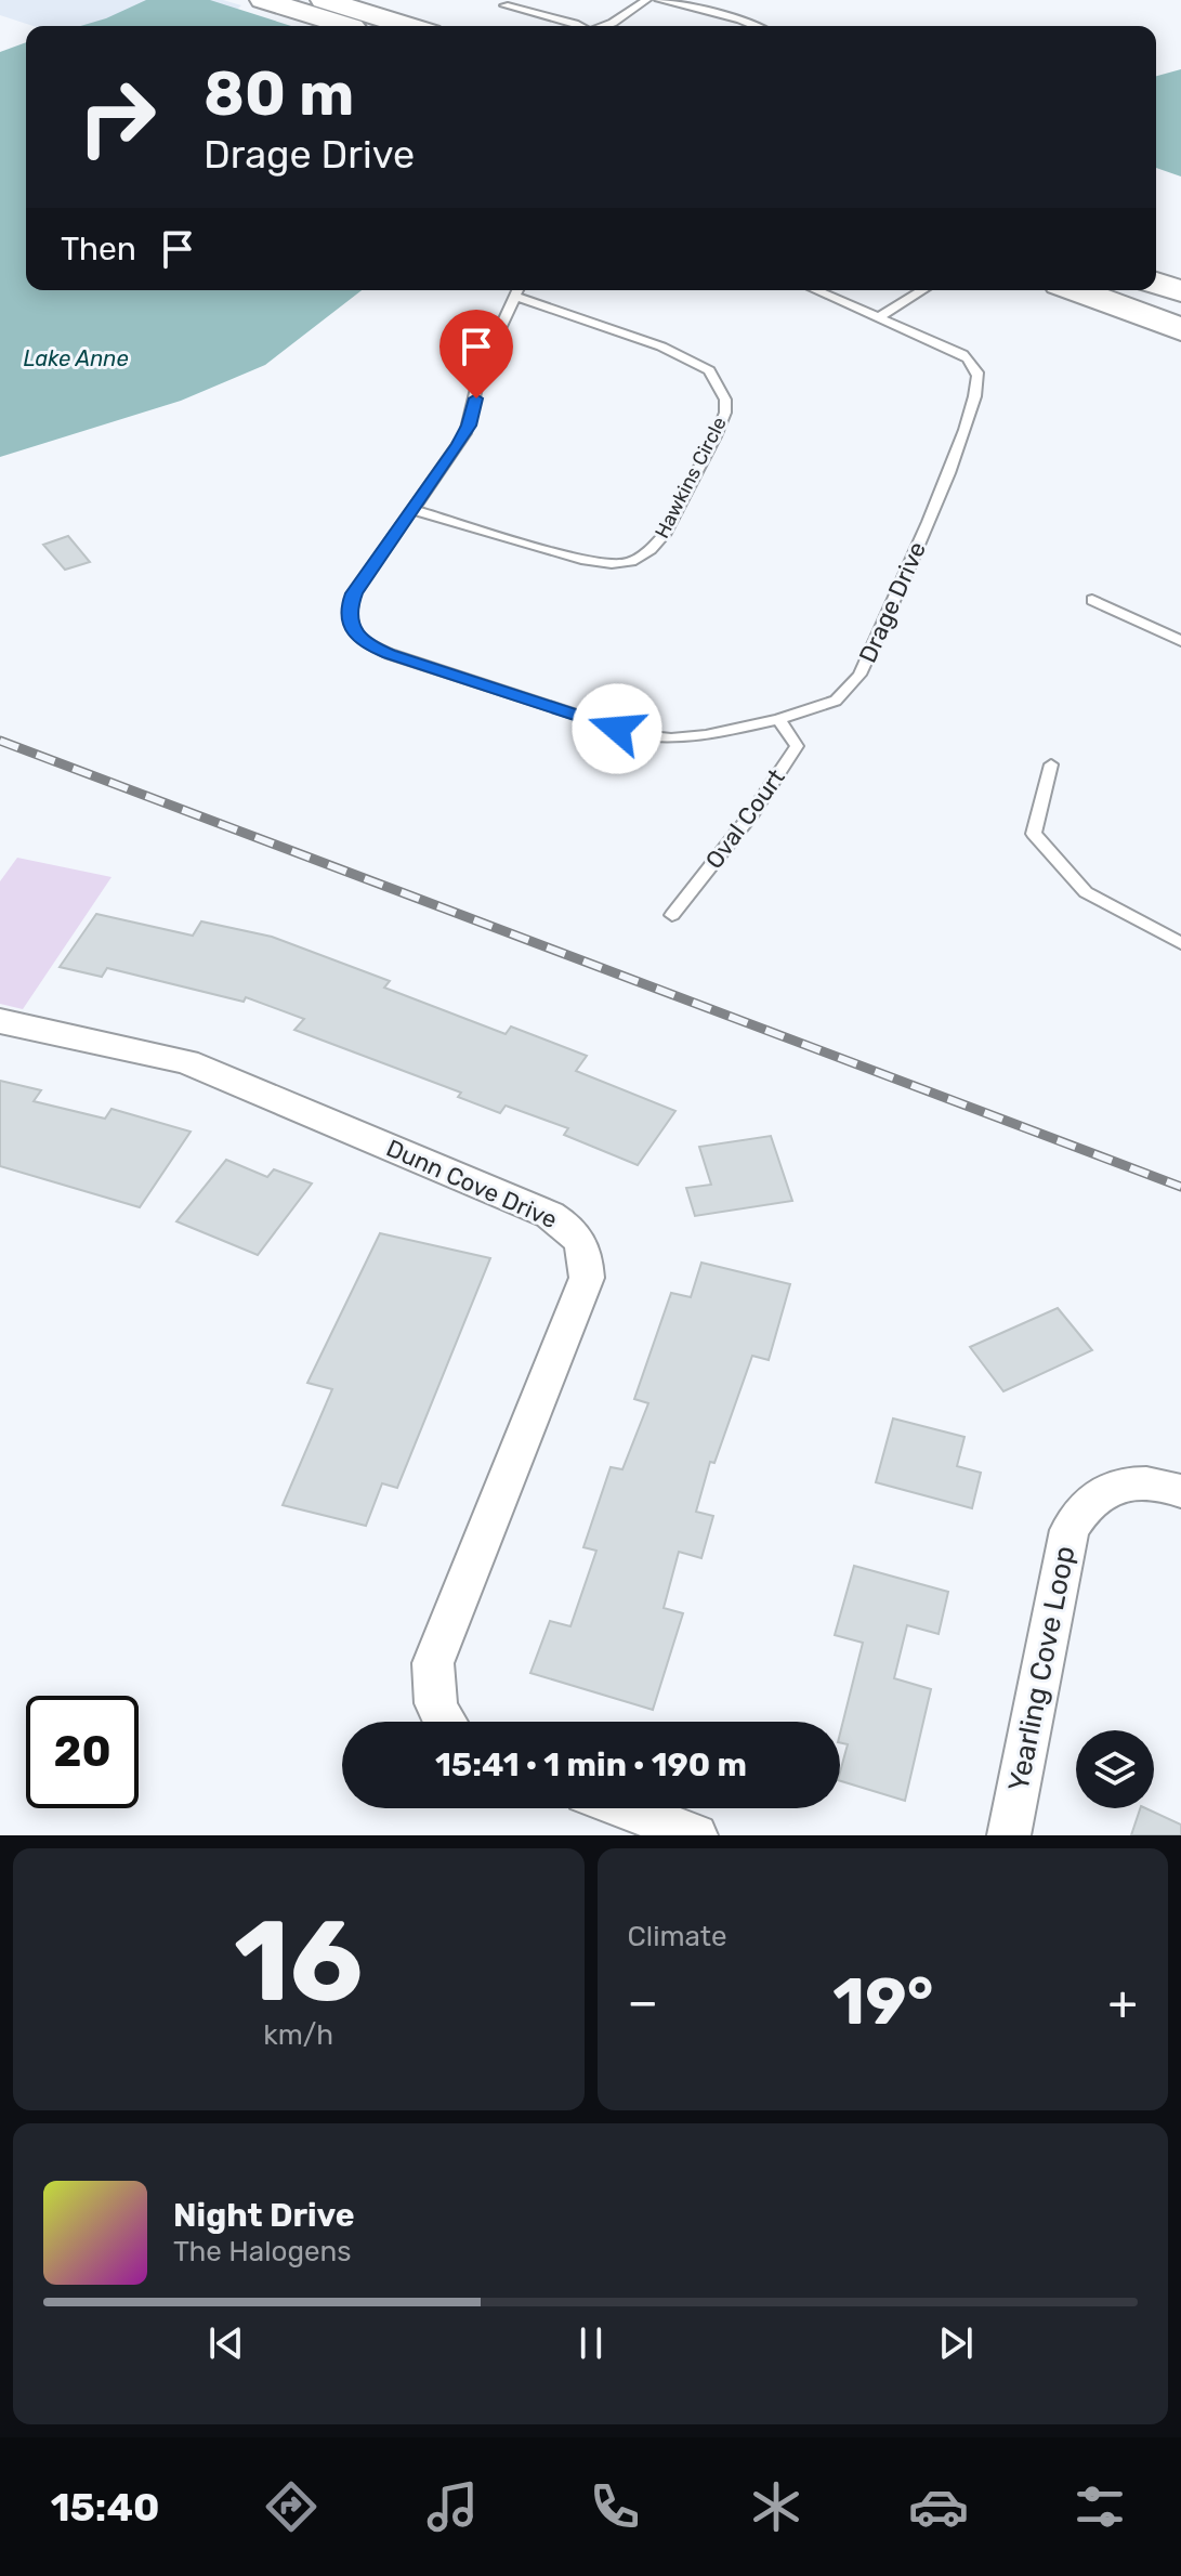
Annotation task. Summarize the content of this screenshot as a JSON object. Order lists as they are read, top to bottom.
{
  "streets": {
    "street": ["Dunn Cove Drive", "Yearling Cove Loop"],
    "lane": ["Hawkins Circle", "Drage Drive", "Oval Court"]
  },
  "crossings": [
    ["Hawkins Circle", "Drage Drive"],
    ["Drage Drive", "Oval Court"]
  ],
  "water": ["Lake Anne"],
  "page": {
    "turn": ["80 m", "Drage Drive"],
    "then": "Then",
    "limit": "20",
    "trip": "15:41 · 1 min · 190 m",
    "tile": [
      ["16", "km/h"],
      "Climate"
    ],
    "heat": ["−", "19°", "+"],
    "song": ["Night Drive", "The Halogens"],
    "tabs": "15:40"
  }
}
